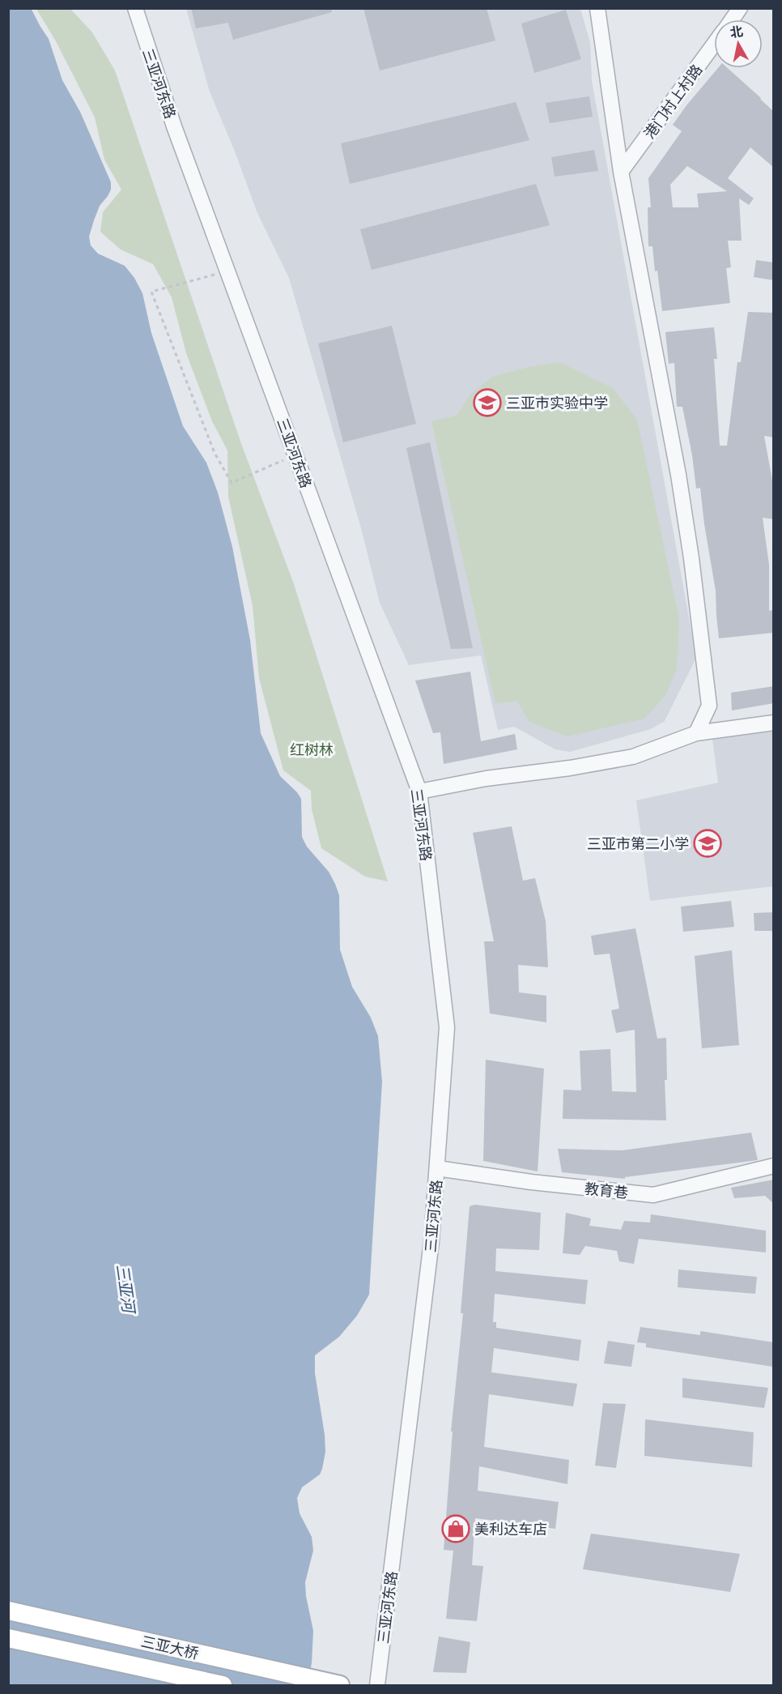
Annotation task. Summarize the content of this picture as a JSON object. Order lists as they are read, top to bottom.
{
  "streets": {
    "main road": ["三亚大桥"],
    "street": ["三亚河东路", "港门村上村路", "教育巷"]
  },
  "crossings": [
    ["三亚河东路", "教育巷"]
  ],
  "water": ["三亚河"],
  "parks": ["红树林"],
  "places": {
    "school or university": ["三亚市实验中学", "三亚市第二小学"],
    "shop": ["美利达车店"]
  },
  "north": "top"
}
